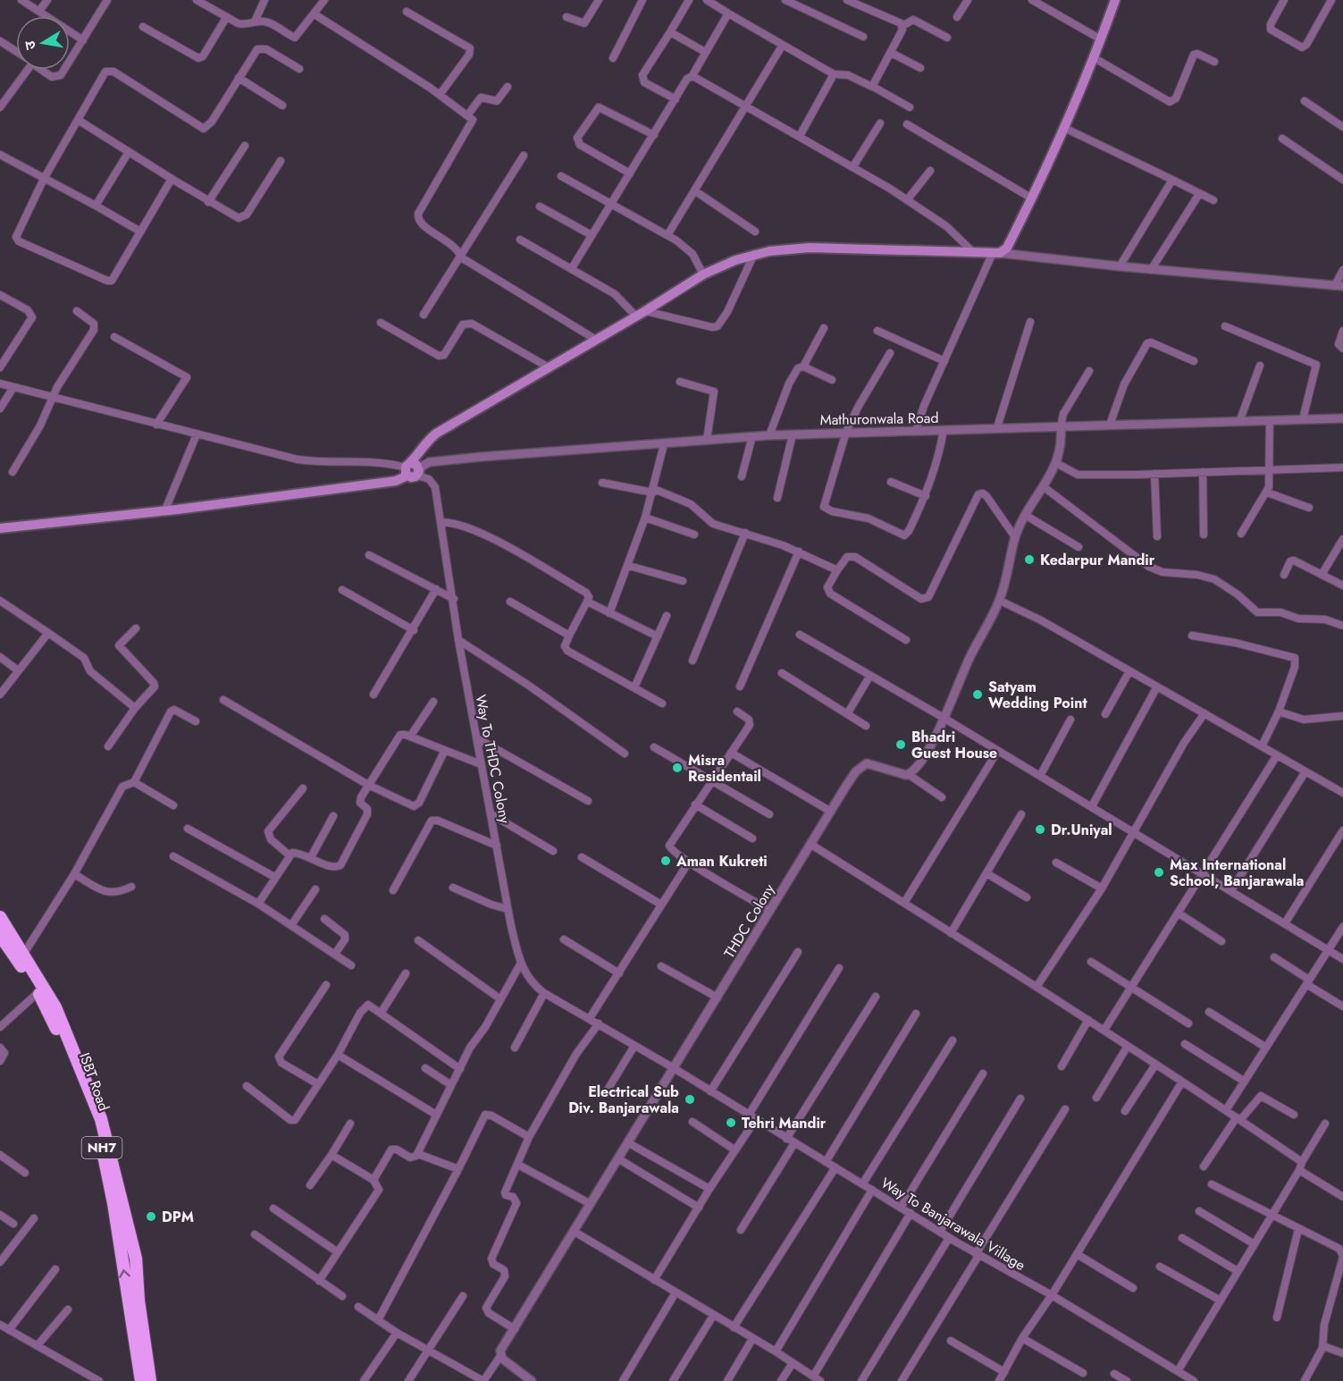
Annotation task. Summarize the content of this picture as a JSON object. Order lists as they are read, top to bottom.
{
  "streets": {
    "highway": ["ISBT Road", "NH7"],
    "street": [
      "Mathuronwala Road",
      "Way To THDC Colony",
      "THDC Colony",
      "Way To Banjarawala Village"
    ]
  },
  "crossings": [
    ["Mathuronwala Road", "Way To THDC Colony"],
    ["THDC Colony", "Way To Banjarawala Village"],
    ["ISBT Road", "NH7"]
  ],
  "places": [
    "Kedarpur Mandir",
    "Satyam Wedding Point",
    "Bhadri Guest House",
    "Misra Residentail",
    "Dr.Uniyal",
    "Aman Kukreti",
    "Max International School, Banjarawala",
    "Electrical Sub Div. Banjarawala",
    "Tehri Mandir",
    "DPM"
  ],
  "north": "left"
}
